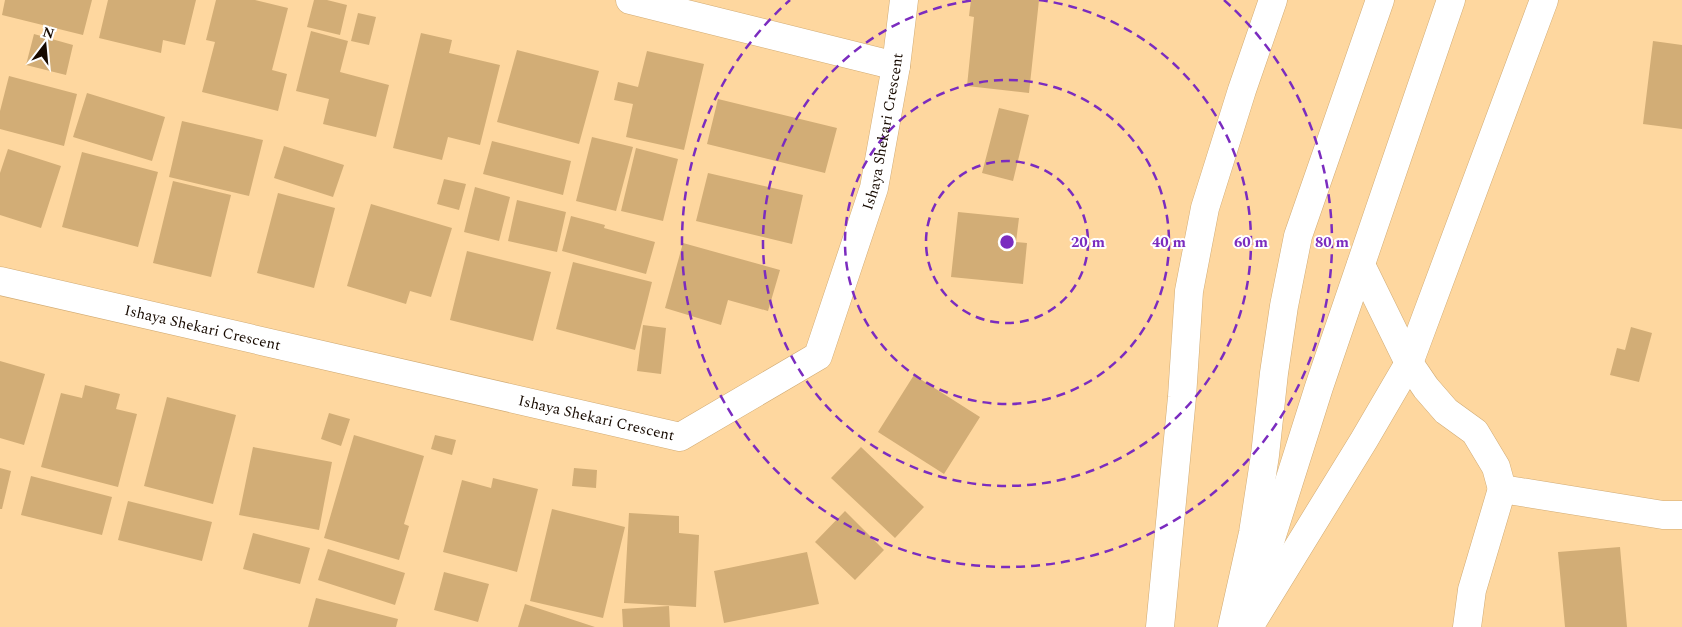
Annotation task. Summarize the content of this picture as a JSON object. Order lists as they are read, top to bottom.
{
  "streets": {
    "main road": ["Ishaya Shekari Crescent"]
  },
  "north": "top",
  "rings": [
    "20 m",
    "40 m",
    "60 m",
    "80 m"
  ]
}
